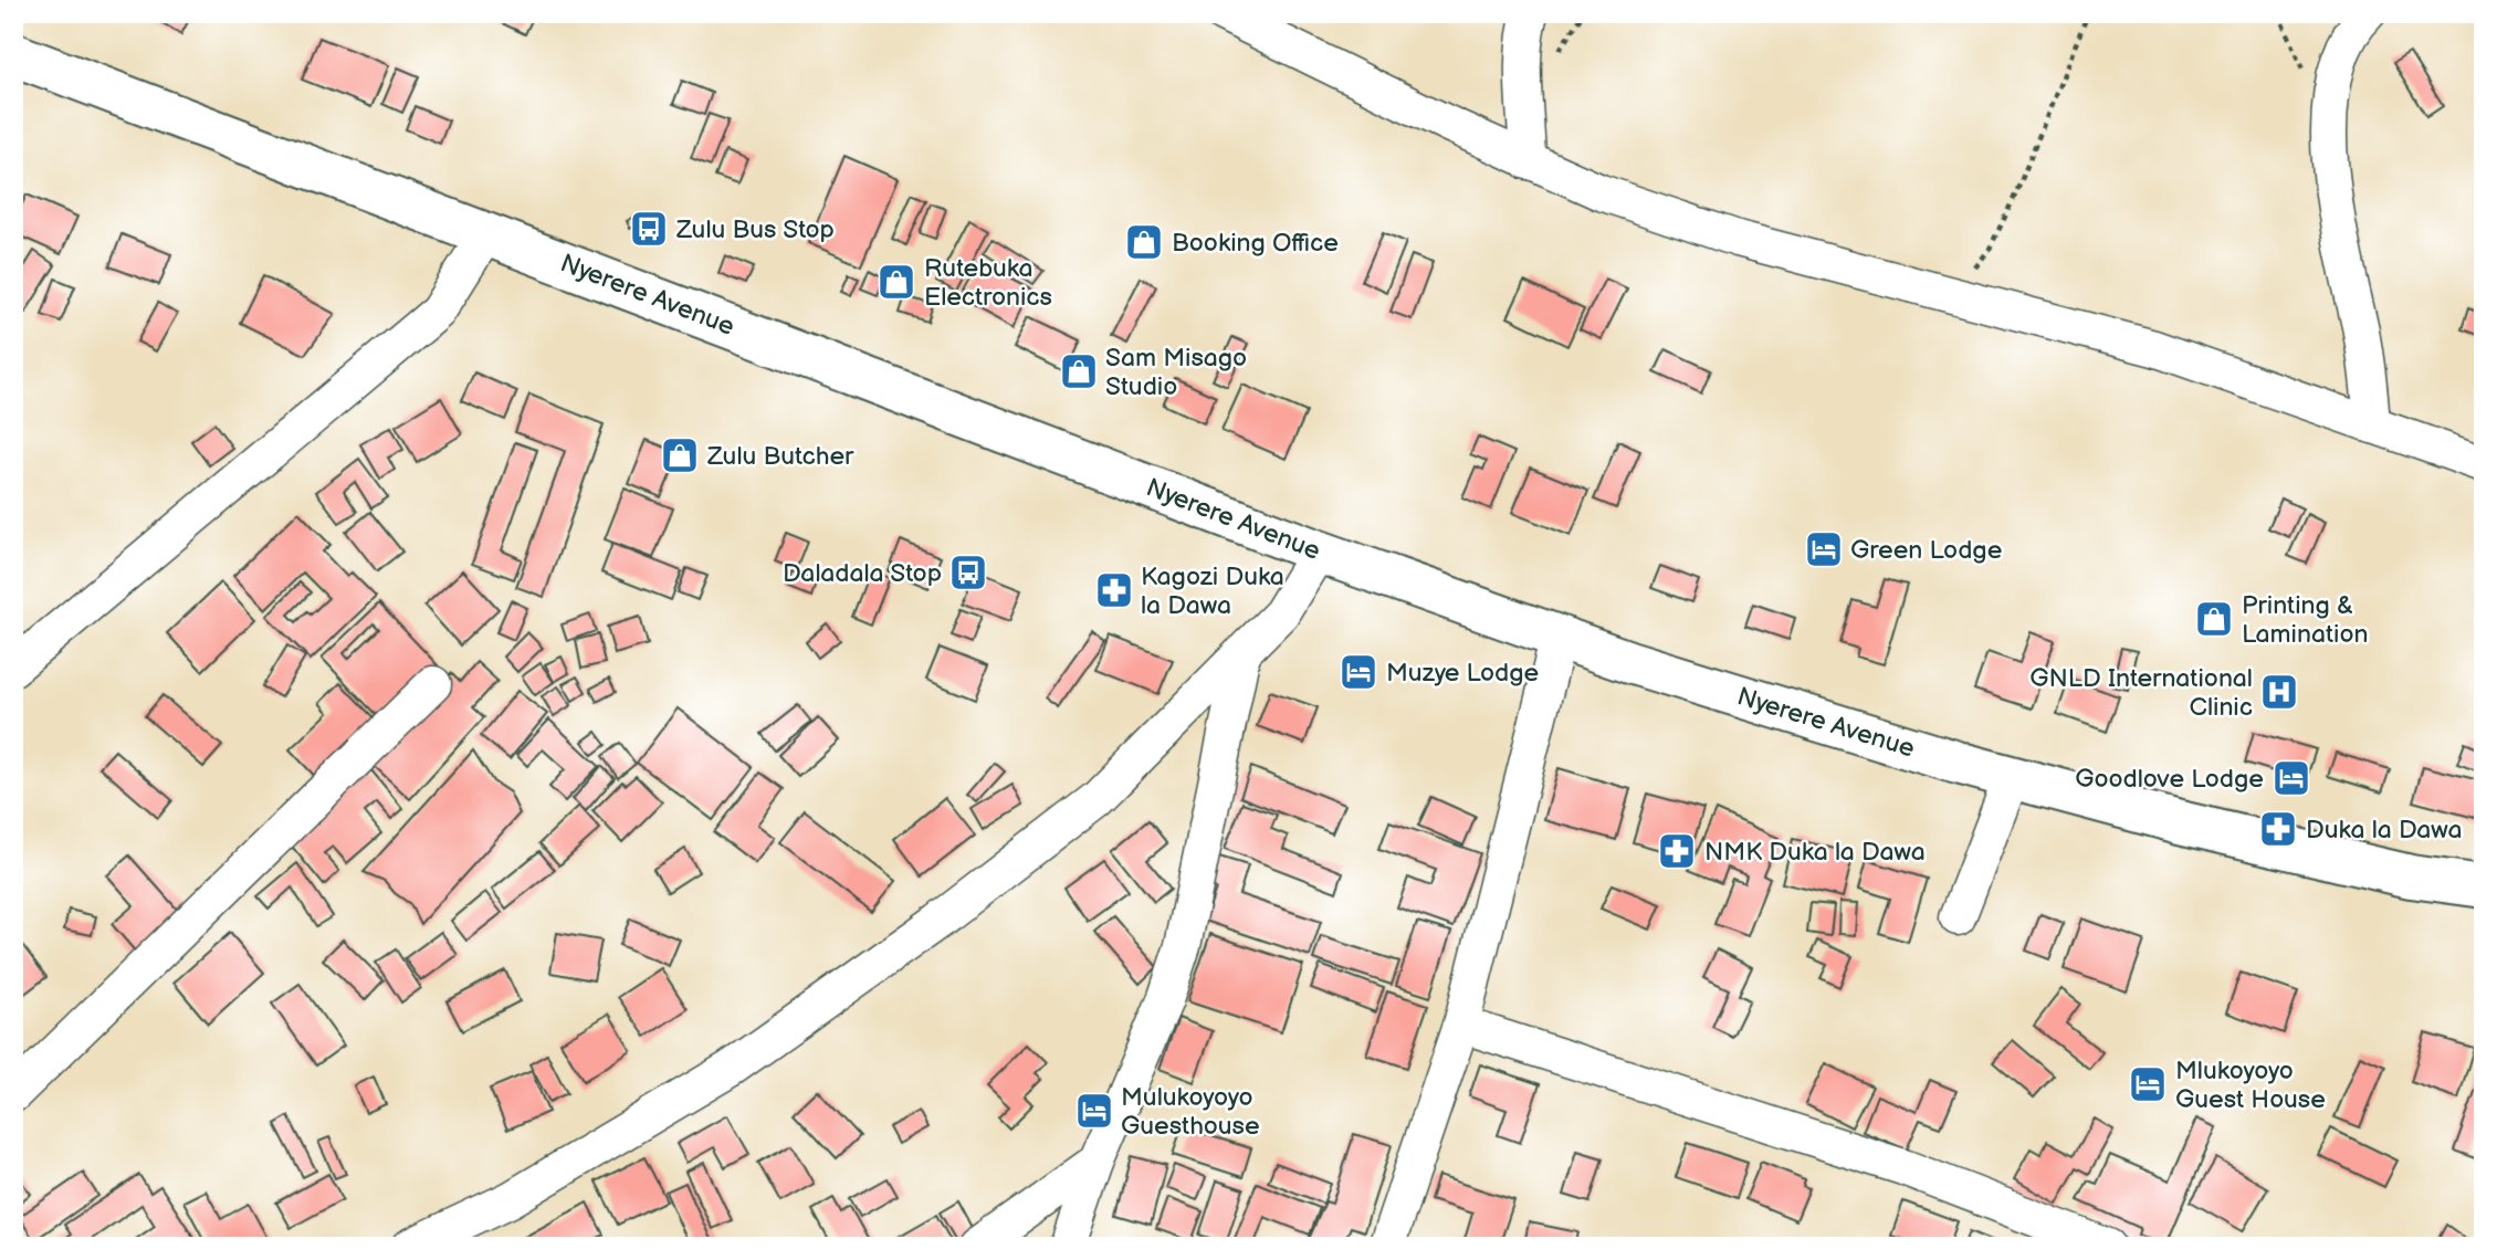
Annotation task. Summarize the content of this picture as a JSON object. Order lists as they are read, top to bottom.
{
  "streets": {
    "main road": ["Nyerere Avenue"]
  },
  "places": {
    "bus stop": ["Zulu Bus Stop", "Daladala Stop"],
    "shop": [
      "Booking Office",
      "Rutebuka Electronics",
      "Sam Misago Studio",
      "Zulu Butcher",
      "Printing & Lamination"
    ],
    "hotel": [
      "Green Lodge",
      "Muzye Lodge",
      "Goodlove Lodge",
      "Mlukoyoyo Guest House",
      "Mulukoyoyo Guesthouse"
    ],
    "pharmacy": ["Kagozi Duka la Dawa", "Duka la Dawa", "NMK Duka la Dawa"],
    "hospital": ["GNLD International Clinic"]
  }
}
